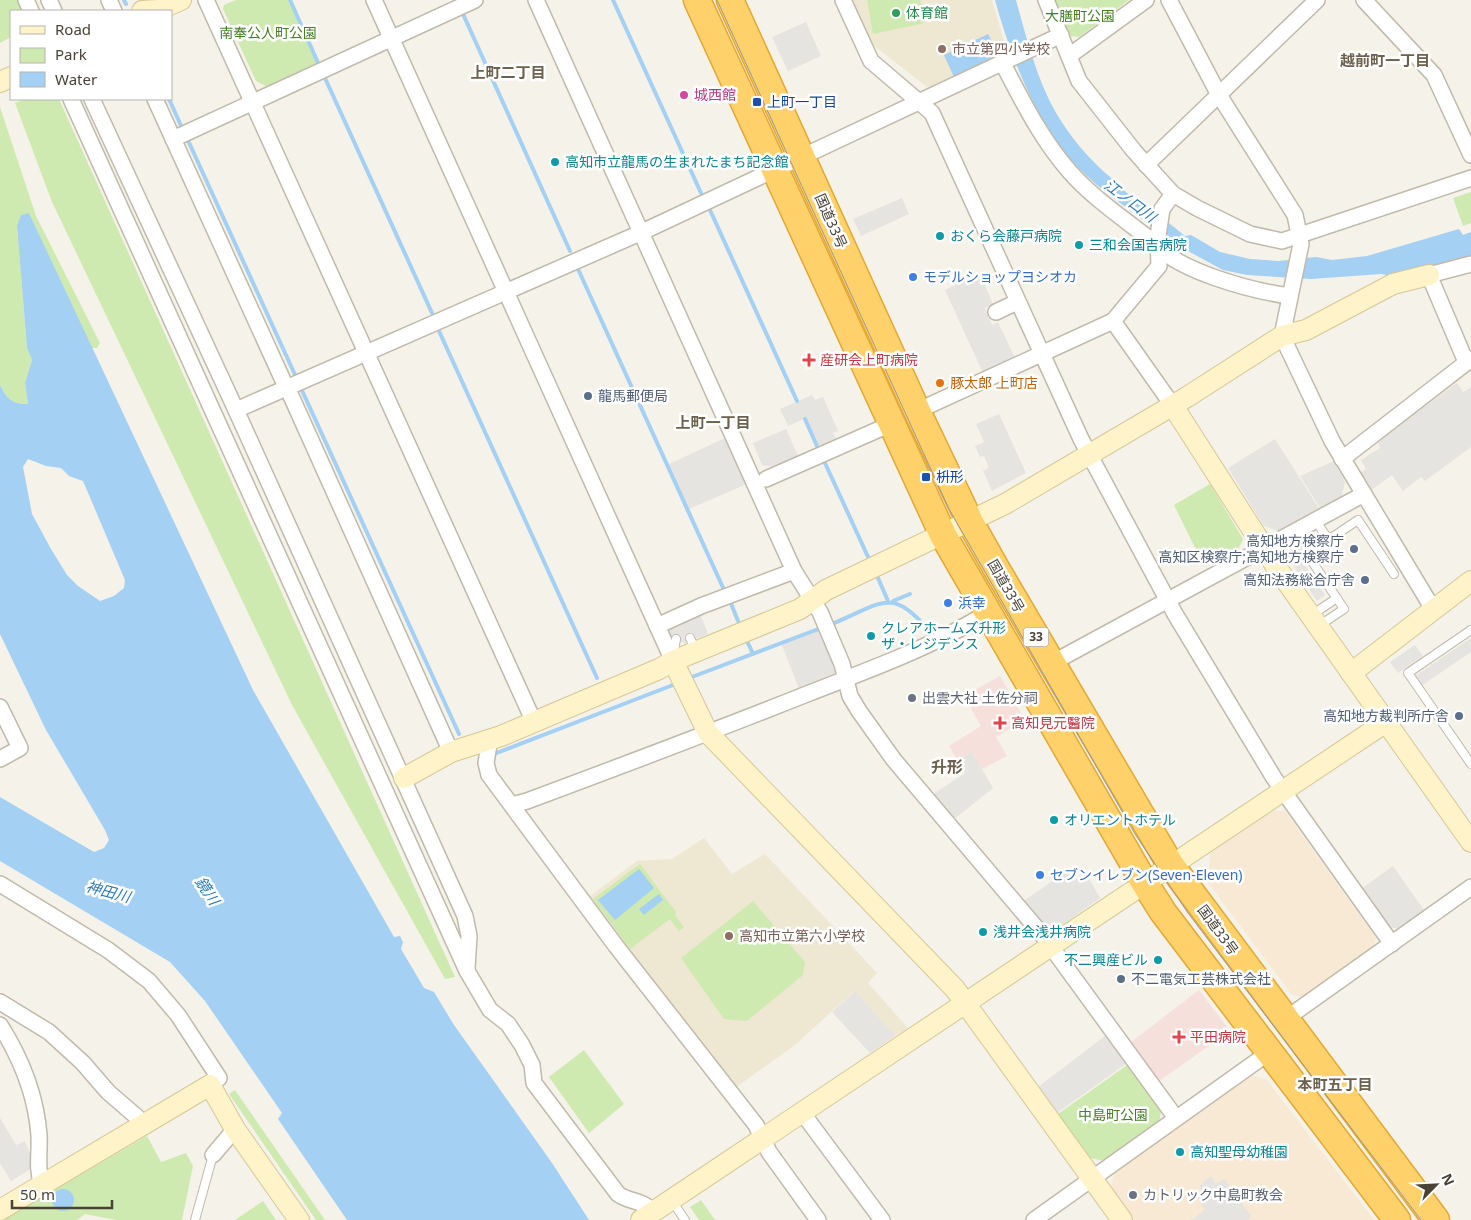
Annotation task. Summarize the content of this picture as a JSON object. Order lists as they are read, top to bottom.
{
  "streets": {
    "highway": ["国道33号", "33"]
  },
  "districts": [
    "越前町一丁目",
    "上町二丁目",
    "上町一丁目",
    "升形",
    "本町五丁目"
  ],
  "water": ["江ノ口川", "鏡川", "神田川"],
  "parks": ["大膳町公園", "南奉公人町公園", "中島町公園"],
  "places": {
    "other": [
      "体育館",
      "市立第四小学校",
      "城西館",
      "高知市立龍馬の生まれたまち記念館",
      "おくら会藤戸病院",
      "三和会国吉病院",
      "モデルショップヨシオカ",
      "豚太郎 上町店",
      "龍馬郵便局",
      "高知地方検察庁 高知区検察庁;高知地方検察庁",
      "高知法務総合庁舎",
      "浜幸",
      "クレアホームズ升形 ザ・レジデンス",
      "出雲大社 土佐分祠",
      "高知地方裁判所庁舎",
      "オリエントホテル",
      "セブンイレブン(Seven-Eleven)",
      "浅井会浅井病院",
      "高知市立第六小学校",
      "不二興産ビル",
      "不二電気工芸株式会社",
      "高知聖母幼稚園",
      "カトリック中島町教会"
    ],
    "transit": ["上町一丁目", "枡形"],
    "health": ["産研会上町病院", "高知見元醫院", "平田病院"]
  },
  "legend": ["Road", "Park", "Water"],
  "scale_bar": "50 m",
  "north": "top right"
}
